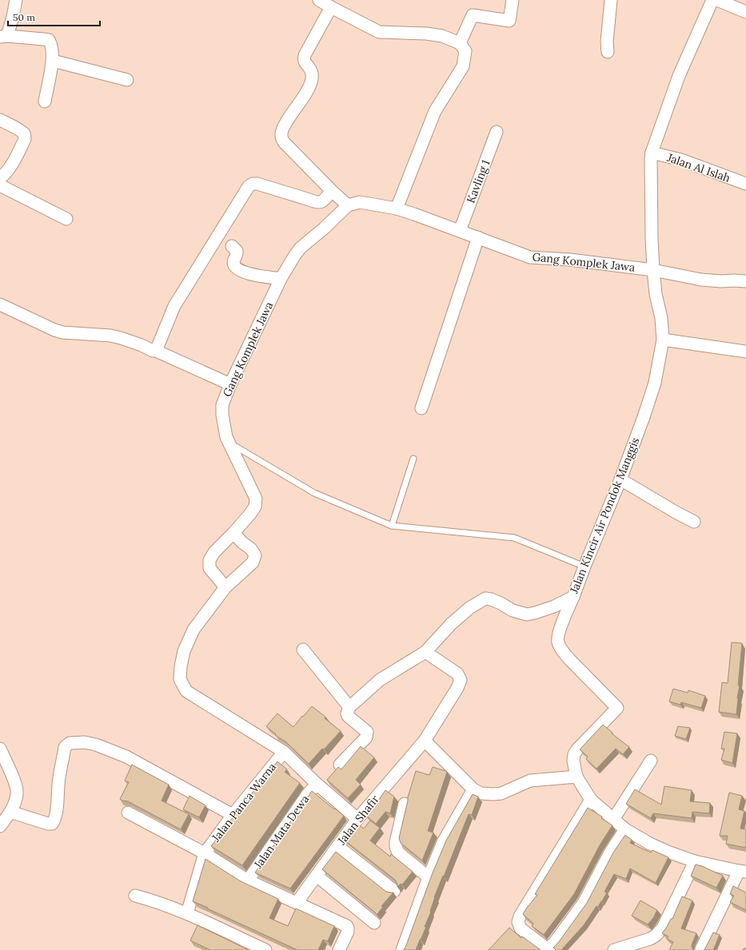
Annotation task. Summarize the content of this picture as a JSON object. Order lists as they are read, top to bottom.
{
  "streets": {
    "street": [
      "Jalan Al Islah",
      "Kavling 1",
      "Gang Komplek Jawa",
      "Jalan Kincir Air Pondok Manggis",
      "Jalan Panca Warna",
      "Jalan Shafir",
      "Jalan Mata Dewa"
    ]
  },
  "crossings": [
    ["Jalan Al Islah", "Jalan Kincir Air Pondok Manggis"],
    ["Kavling 1", "Gang Komplek Jawa"],
    ["Gang Komplek Jawa", "Jalan Kincir Air Pondok Manggis"]
  ],
  "scale_bar": "50 m"
}
